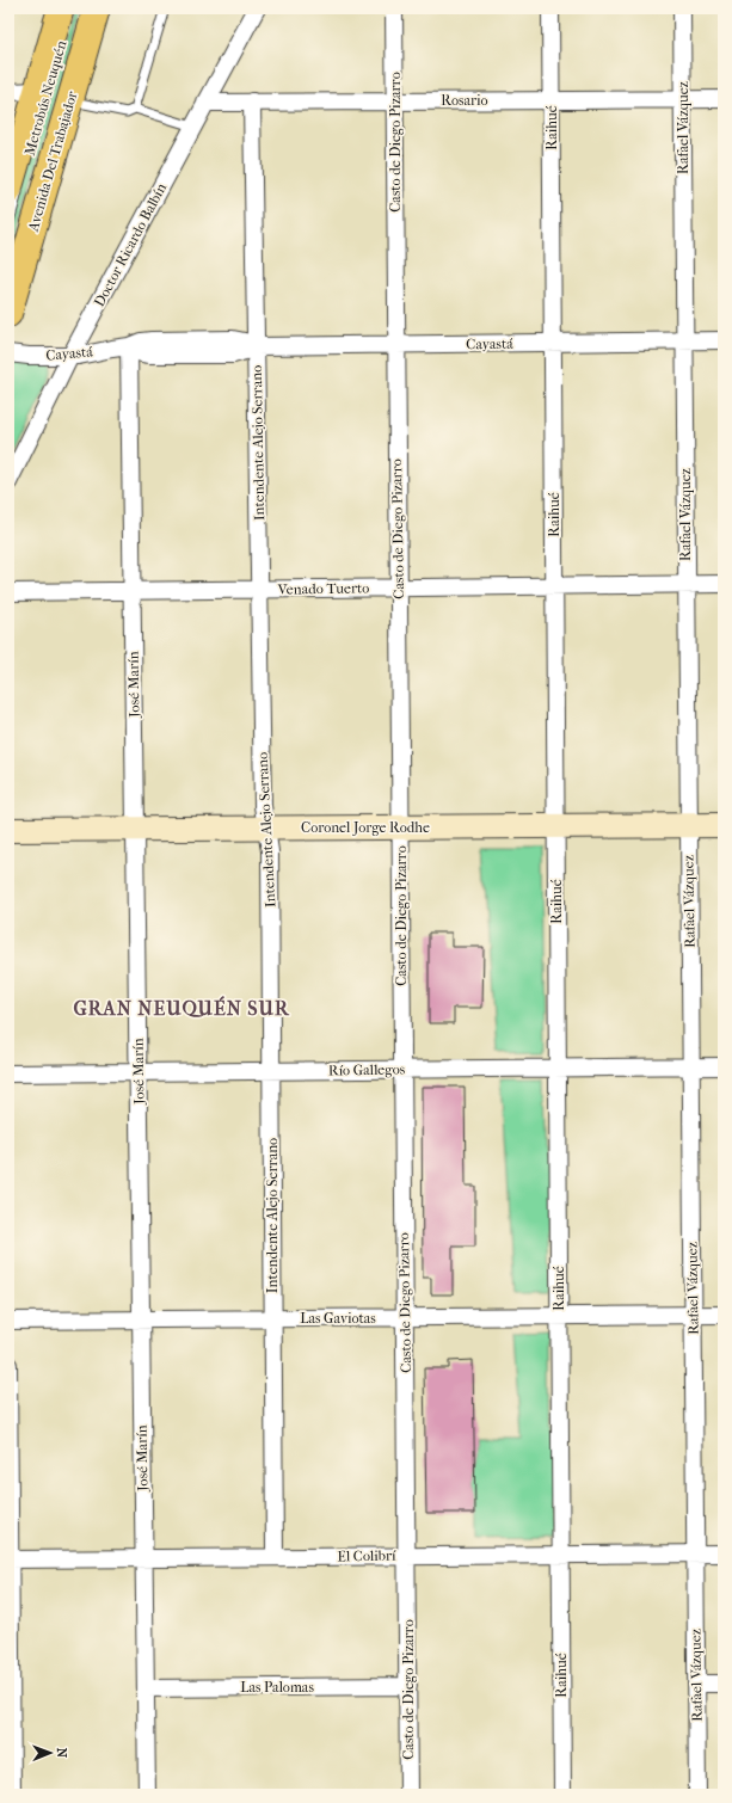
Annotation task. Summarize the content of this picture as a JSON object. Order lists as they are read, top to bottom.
{
  "streets": {
    "main road": ["Avenida Del Trabajador", "Coronel Jorge Rodhe"],
    "street": [
      "Rosario",
      "Raihué",
      "Rafael Vázquez",
      "Casto de Diego Pizarro",
      "Doctor Ricardo Balbín",
      "Cayastá",
      "Intendente Alejo Serrano",
      "Venado Tuerto",
      "José Marín",
      "Río Gallegos",
      "Las Gaviotas",
      "El Colibrí",
      "Las Palomas"
    ]
  },
  "crossings": [
    ["Rosario", "Raihué"],
    ["Rosario", "Rafael Vázquez"],
    ["Rosario", "Casto de Diego Pizarro"],
    ["Rosario", "Doctor Ricardo Balbín"],
    ["Rosario", "Intendente Alejo Serrano"],
    ["Raihué", "Cayastá"],
    ["Raihué", "Venado Tuerto"],
    ["Raihué", "Coronel Jorge Rodhe"],
    ["Raihué", "Río Gallegos"],
    ["Raihué", "Las Gaviotas"],
    ["Raihué", "El Colibrí"],
    ["Rafael Vázquez", "Cayastá"],
    ["Rafael Vázquez", "Venado Tuerto"],
    ["Rafael Vázquez", "Coronel Jorge Rodhe"],
    ["Rafael Vázquez", "Río Gallegos"],
    ["Rafael Vázquez", "Las Gaviotas"],
    ["Rafael Vázquez", "El Colibrí"],
    ["Casto de Diego Pizarro", "Cayastá"],
    ["Casto de Diego Pizarro", "Venado Tuerto"],
    ["Casto de Diego Pizarro", "Coronel Jorge Rodhe"],
    ["Casto de Diego Pizarro", "Río Gallegos"],
    ["Casto de Diego Pizarro", "Las Gaviotas"],
    ["Casto de Diego Pizarro", "El Colibrí"],
    ["Casto de Diego Pizarro", "Las Palomas"],
    ["Doctor Ricardo Balbín", "Cayastá"],
    ["Cayastá", "Intendente Alejo Serrano"],
    ["Cayastá", "José Marín"],
    ["Intendente Alejo Serrano", "Venado Tuerto"],
    ["Intendente Alejo Serrano", "Coronel Jorge Rodhe"],
    ["Intendente Alejo Serrano", "Río Gallegos"],
    ["Intendente Alejo Serrano", "Las Gaviotas"],
    ["Intendente Alejo Serrano", "El Colibrí"],
    ["Venado Tuerto", "José Marín"],
    ["José Marín", "Coronel Jorge Rodhe"],
    ["José Marín", "Río Gallegos"],
    ["José Marín", "Las Gaviotas"],
    ["José Marín", "El Colibrí"],
    ["José Marín", "Las Palomas"]
  ],
  "districts": ["GRAN NEUQUÉN SUR"],
  "north": "right"
}
